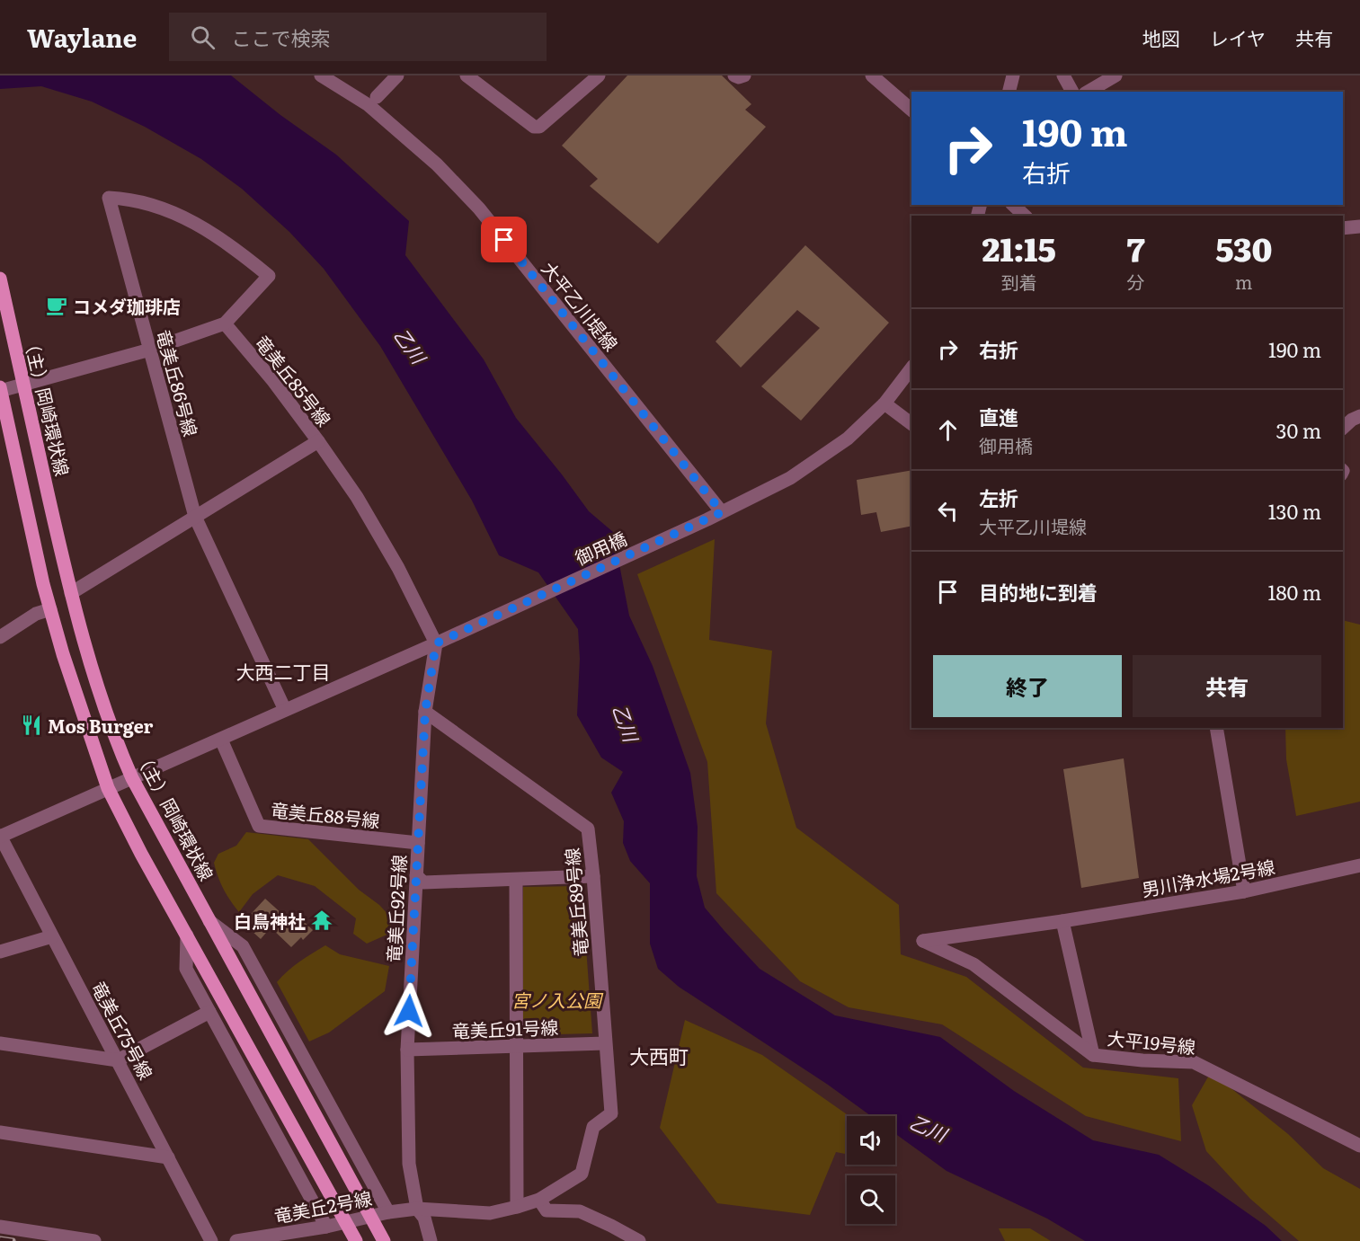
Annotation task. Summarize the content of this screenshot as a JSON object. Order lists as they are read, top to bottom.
{
  "streets": {
    "main road": ["（主）岡崎環状線"],
    "street": [
      "大平乙川堤線",
      "竜美丘85号線",
      "竜美丘86号線",
      "御用橋",
      "竜美丘88号線",
      "男川浄水場2号線",
      "竜美丘89号線",
      "竜美丘92号線",
      "竜美丘91号線",
      "竜美丘75号線",
      "大平19号線",
      "竜美丘2号線"
    ]
  },
  "crossings": [
    ["大平乙川堤線", "御用橋"],
    ["竜美丘85号線", "竜美丘86号線"],
    ["竜美丘85号線", "御用橋"],
    ["竜美丘85号線", "竜美丘92号線"],
    ["竜美丘86号線", "御用橋"],
    ["（主）岡崎環状線", "御用橋"],
    ["御用橋", "竜美丘88号線"],
    ["御用橋", "竜美丘92号線"],
    ["御用橋", "竜美丘75号線"],
    ["竜美丘88号線", "竜美丘92号線"],
    ["男川浄水場2号線", "大平19号線"],
    ["竜美丘89号線", "竜美丘92号線"],
    ["竜美丘89号線", "竜美丘91号線"],
    ["竜美丘89号線", "竜美丘2号線"],
    ["竜美丘92号線", "竜美丘91号線"],
    ["竜美丘92号線", "竜美丘2号線"]
  ],
  "districts": ["大西二丁目", "大西町"],
  "water": ["乙川"],
  "parks": ["宮ノ入公園"],
  "places": {
    "cafe": ["コメダ珈琲店"],
    "restaurant": ["Mos Burger"],
    "temple": ["白鳥神社"]
  },
  "page": {
    "header": "Waylane",
    "search": "ここで検索",
    "nav": ["地図", "レイヤ", "共有"],
    "turn": ["190 m", "右折"],
    "eta": [
      "21:15",
      "到着",
      "7",
      "分",
      "530",
      "m"
    ],
    "list": [
      {
        "name": "右折",
        "value": "190 m"
      },
      {
        "name": "直進",
        "note": "御用橋",
        "value": "30 m"
      },
      {
        "name": "左折",
        "note": "大平乙川堤線",
        "value": "130 m"
      },
      {
        "name": "目的地に到着",
        "value": "180 m"
      }
    ],
    "buttons": ["終了", "共有"]
  }
}
